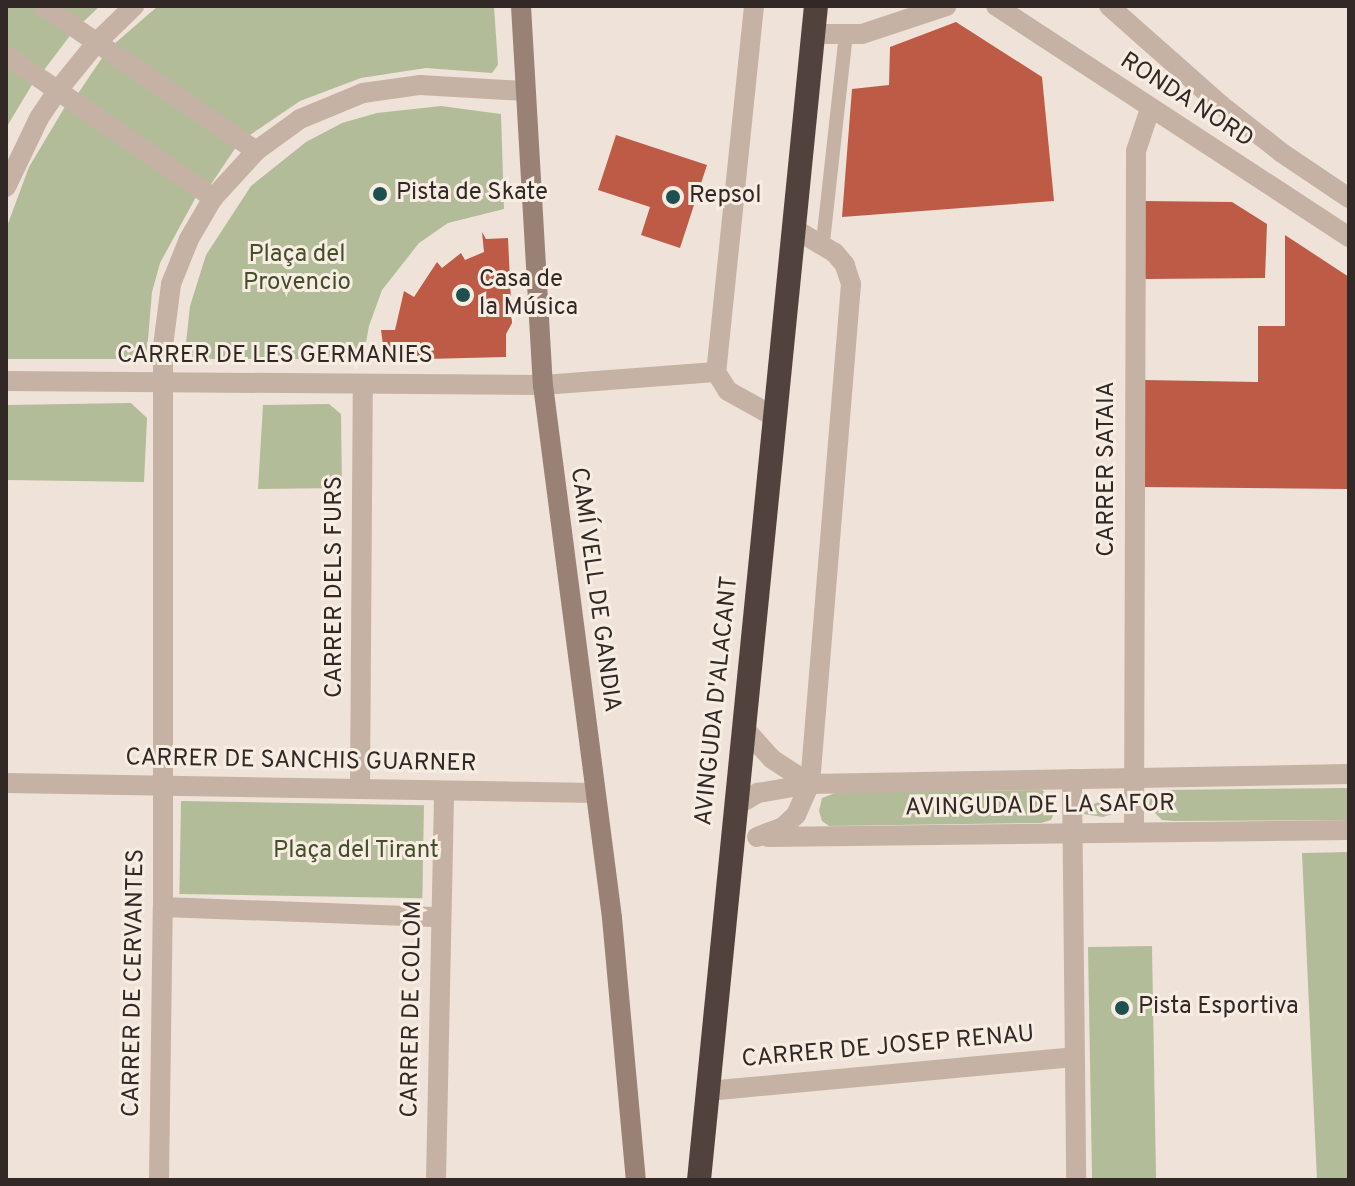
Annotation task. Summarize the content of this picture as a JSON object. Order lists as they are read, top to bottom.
{
  "streets": {
    "highway": ["AVINGUDA D'ALACANT"],
    "street": [
      "RONDA NORD",
      "CARRER DE LES GERMANIES",
      "CARRER SATAIA",
      "CARRER DELS FURS",
      "CAMÍ VELL DE GANDIA",
      "CARRER DE SANCHIS GUARNER",
      "AVINGUDA DE LA SAFOR",
      "CARRER DE CERVANTES",
      "CARRER DE COLOM",
      "CARRER DE JOSEP RENAU"
    ]
  },
  "crossings": [
    ["RONDA NORD", "CARRER SATAIA"],
    ["CARRER DE LES GERMANIES", "CARRER DELS FURS"],
    ["CARRER DE LES GERMANIES", "CAMÍ VELL DE GANDIA"],
    ["CARRER DE LES GERMANIES", "CARRER DE CERVANTES"],
    ["CARRER SATAIA", "AVINGUDA DE LA SAFOR"],
    ["CARRER DELS FURS", "CARRER DE SANCHIS GUARNER"],
    ["CAMÍ VELL DE GANDIA", "CARRER DE SANCHIS GUARNER"],
    ["AVINGUDA D'ALACANT", "AVINGUDA DE LA SAFOR"],
    ["AVINGUDA D'ALACANT", "CARRER DE JOSEP RENAU"],
    ["CARRER DE SANCHIS GUARNER", "CARRER DE CERVANTES"],
    ["CARRER DE SANCHIS GUARNER", "CARRER DE COLOM"]
  ],
  "parks": ["Plaça del Provencio", "Plaça del Tirant"],
  "places": [
    "Pista de Skate",
    "Repsol",
    "Casa de la Música",
    "Pista Esportiva"
  ]
}
